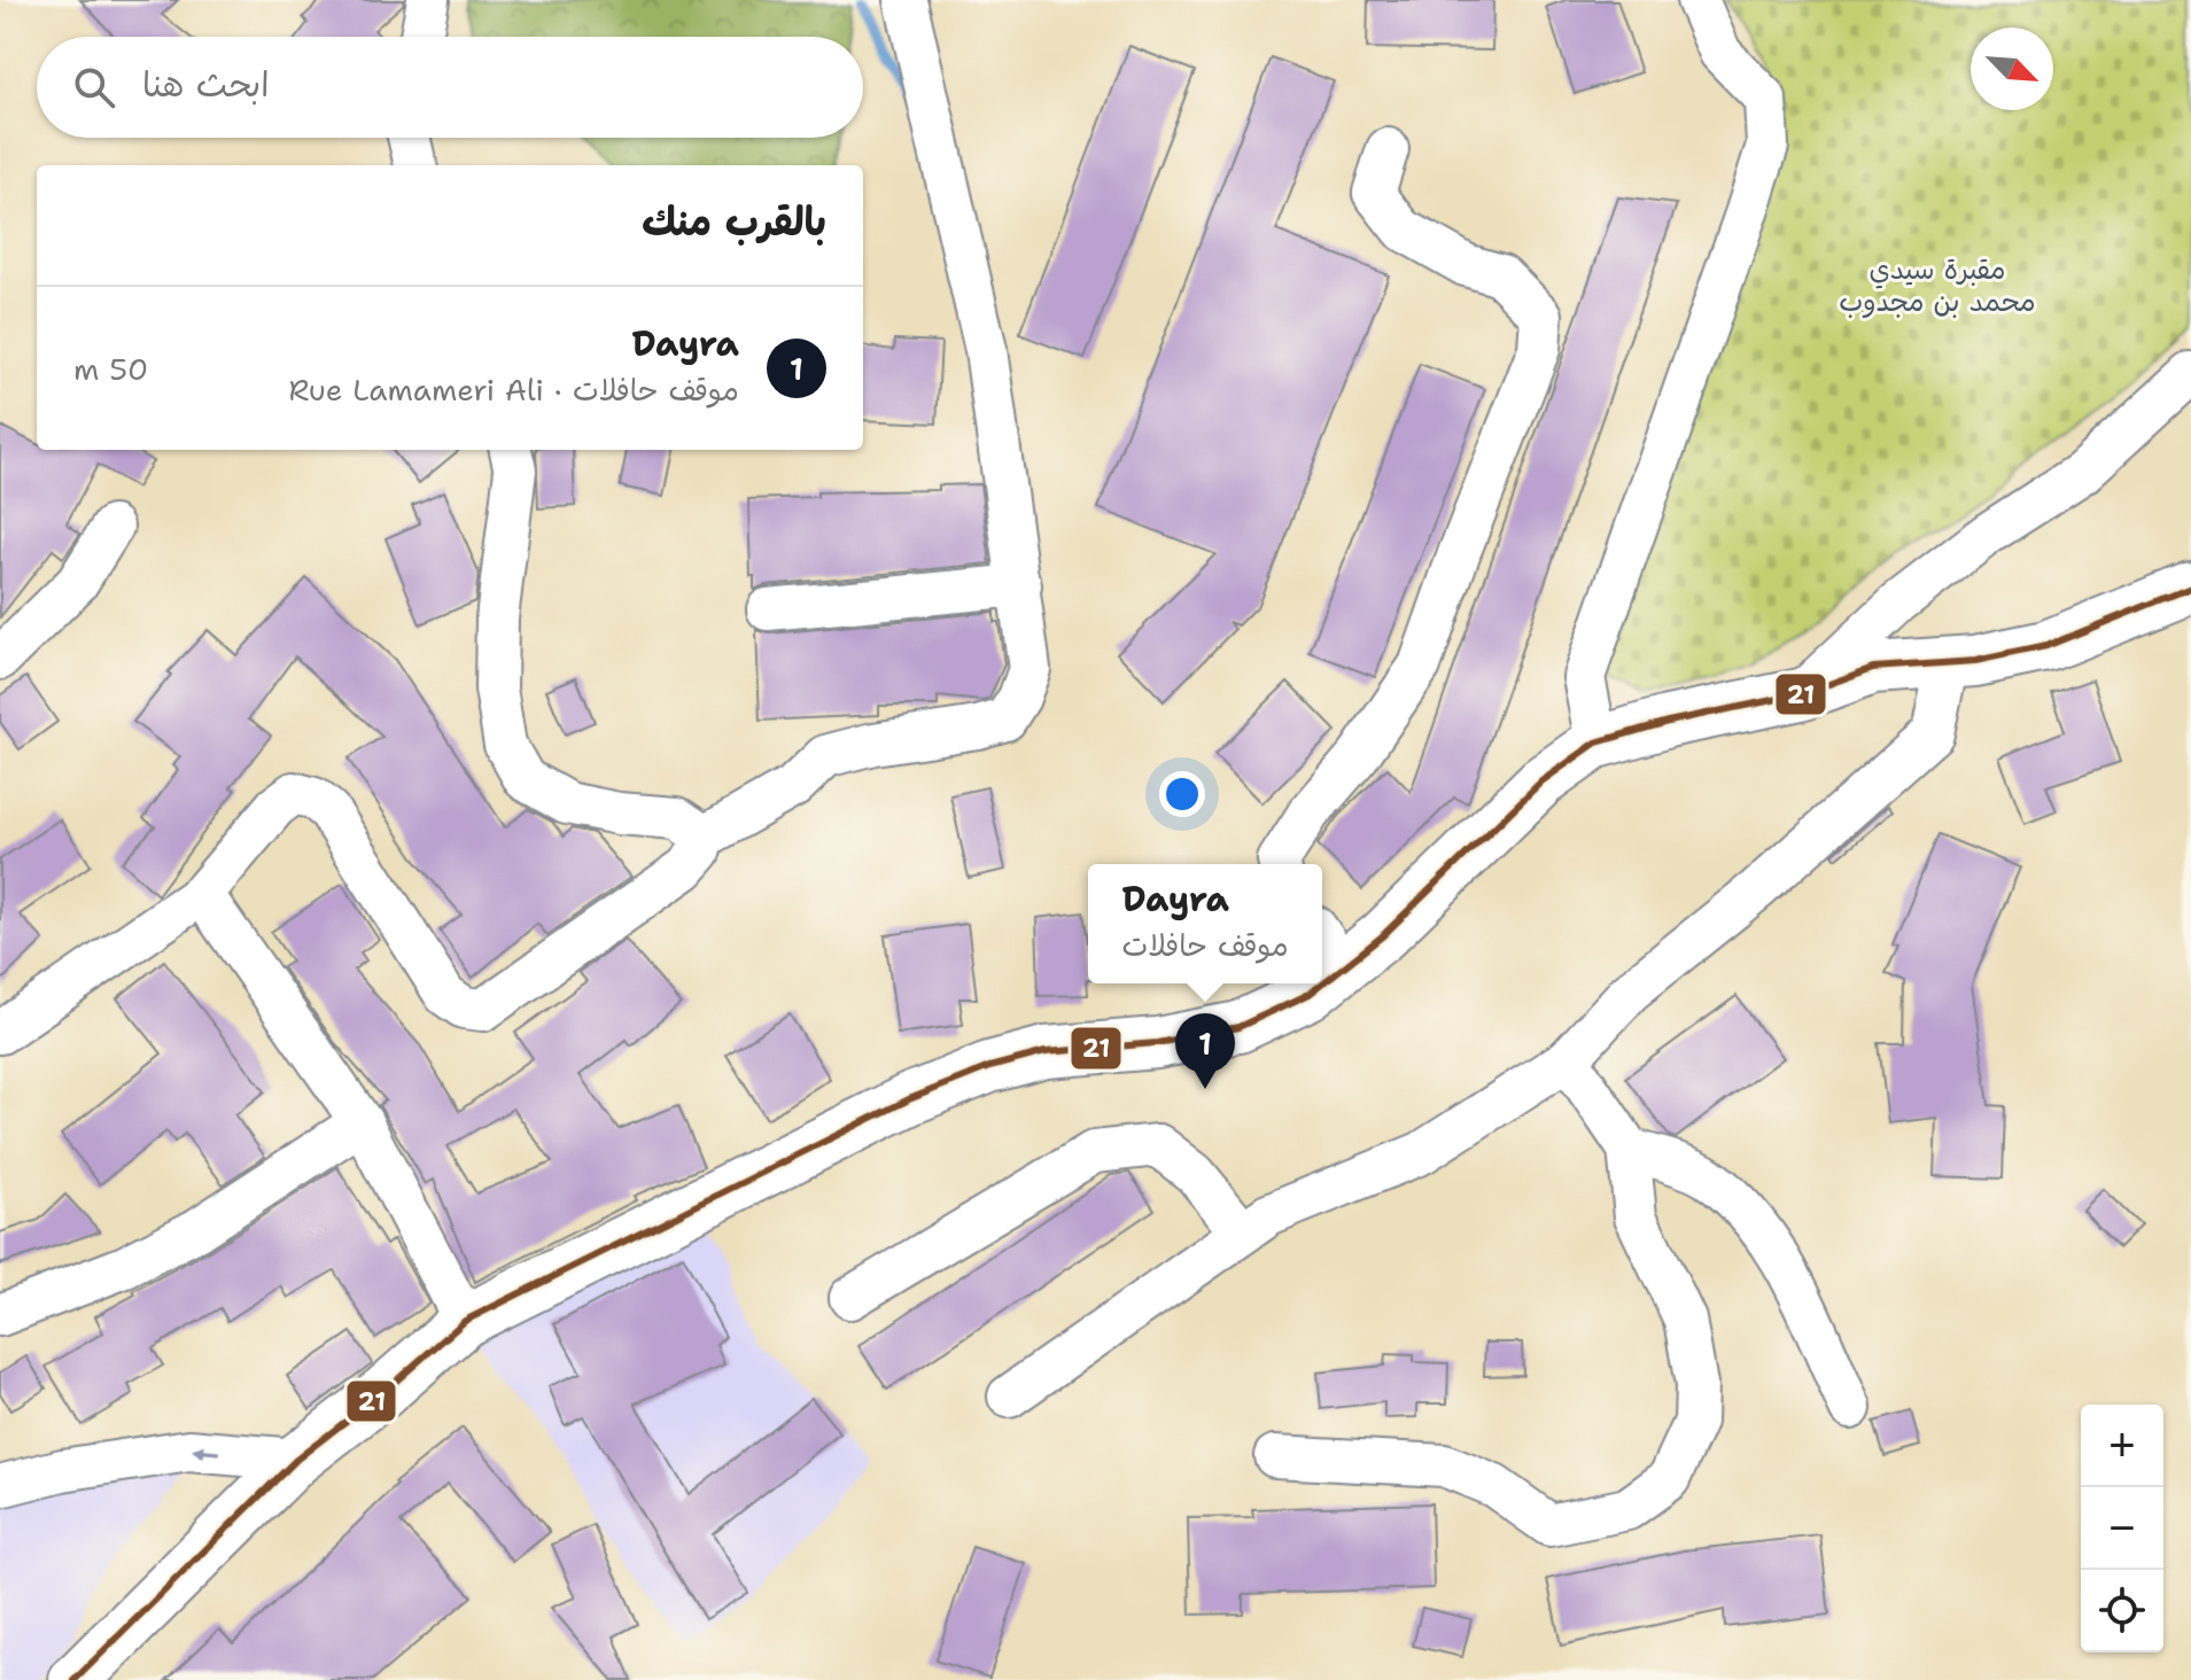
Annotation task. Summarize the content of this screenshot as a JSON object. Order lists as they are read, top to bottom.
{
  "parks": ["مقبرة سيدي محمد بن مجدوب"],
  "lines": ["transit line 21"],
  "north": "bottom right",
  "page": {
    "search": "ابحث هنا",
    "heading": "بالقرب منك",
    "list": [
      {
        "mark": "1",
        "name": "Dayra",
        "note": "موقف حافلات · Rue Lamameri Ali",
        "value": "50 m"
      }
    ],
    "popup": ["Dayra", "موقف حافلات"],
    "pins": "1",
    "map_buttons": ["+", "−"]
  }
}
